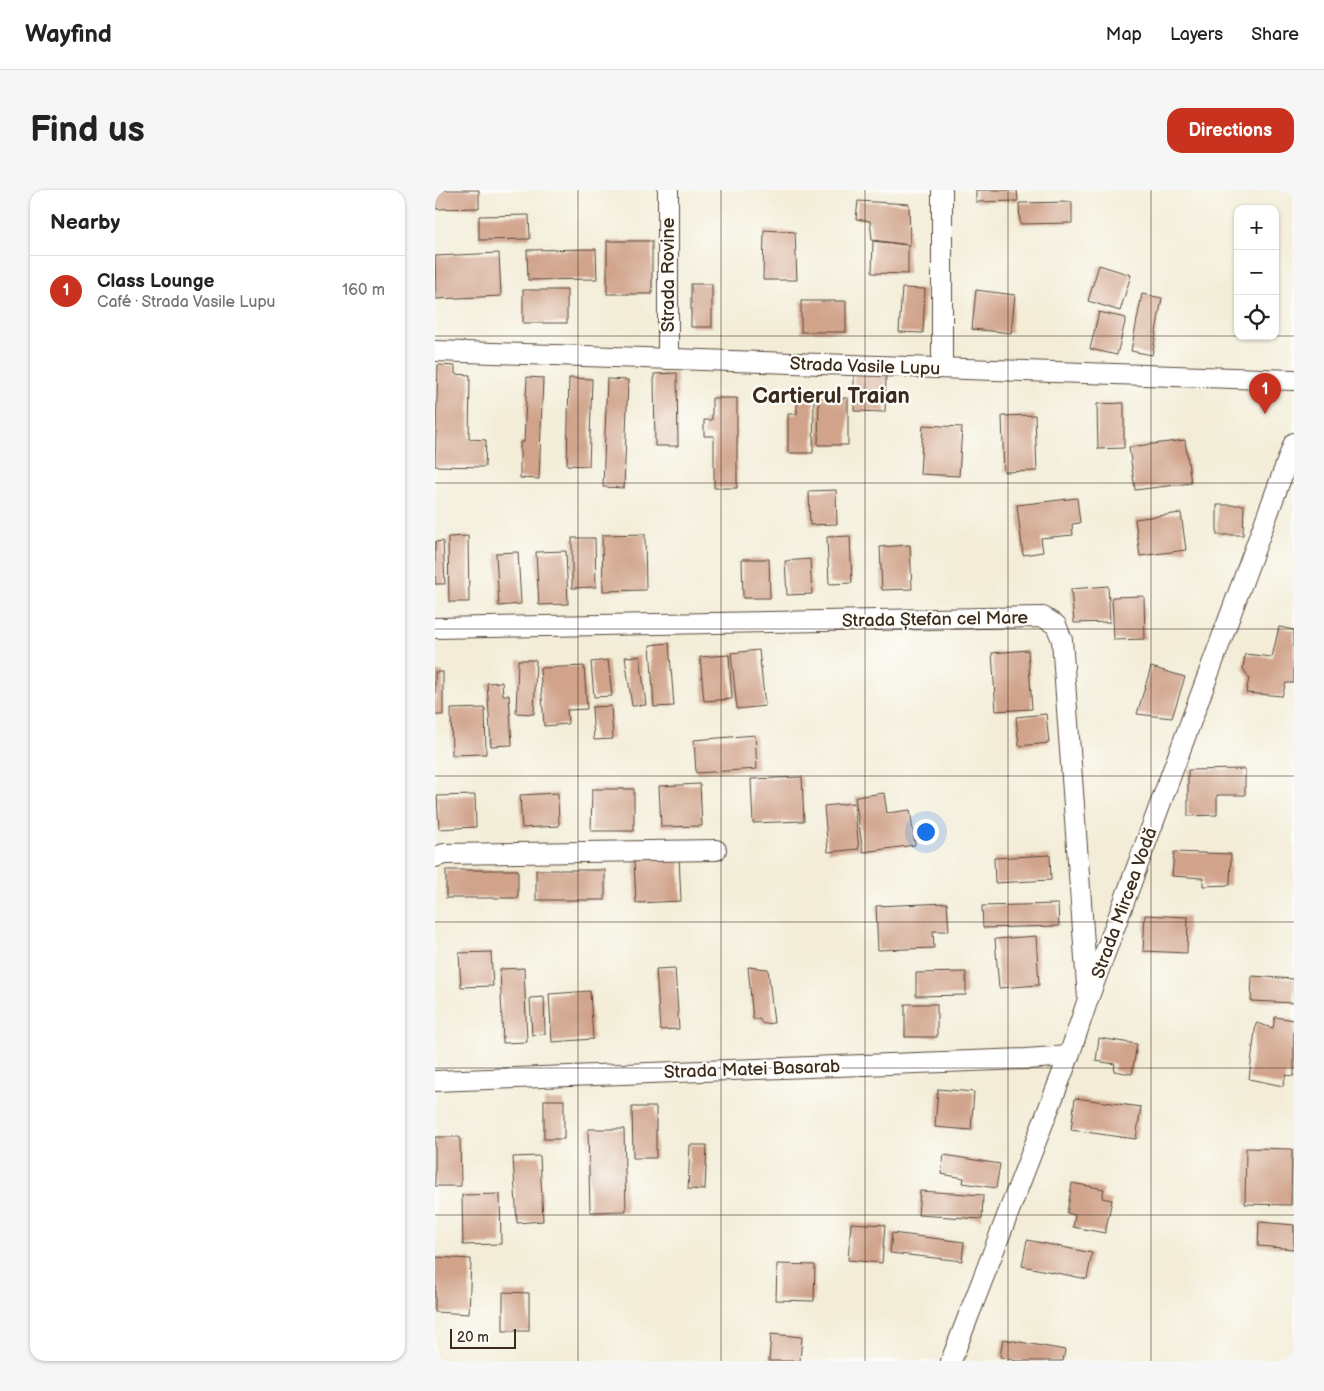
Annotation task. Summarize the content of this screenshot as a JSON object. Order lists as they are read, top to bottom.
{
  "streets": {
    "street": [
      "Strada Rovine",
      "Strada Vasile Lupu",
      "Strada Ștefan cel Mare",
      "Strada Mircea Vodă",
      "Strada Matei Basarab"
    ]
  },
  "crossings": [
    ["Strada Rovine", "Strada Vasile Lupu"],
    ["Strada Ștefan cel Mare", "Strada Mircea Vodă"],
    ["Strada Mircea Vodă", "Strada Matei Basarab"]
  ],
  "districts": ["Cartierul Traian"],
  "scale_bar": "20 m",
  "page": {
    "header": "Wayfind",
    "nav": ["Map", "Layers", "Share"],
    "buttons": "Directions",
    "title": "Find us",
    "heading": "Nearby",
    "map_buttons": ["+", "−"],
    "list": [
      {
        "mark": "1",
        "name": "Class Lounge",
        "note": "Café · Strada Vasile Lupu",
        "value": "160 m"
      }
    ],
    "pins": "1",
    "scale": "20 m"
  }
}
